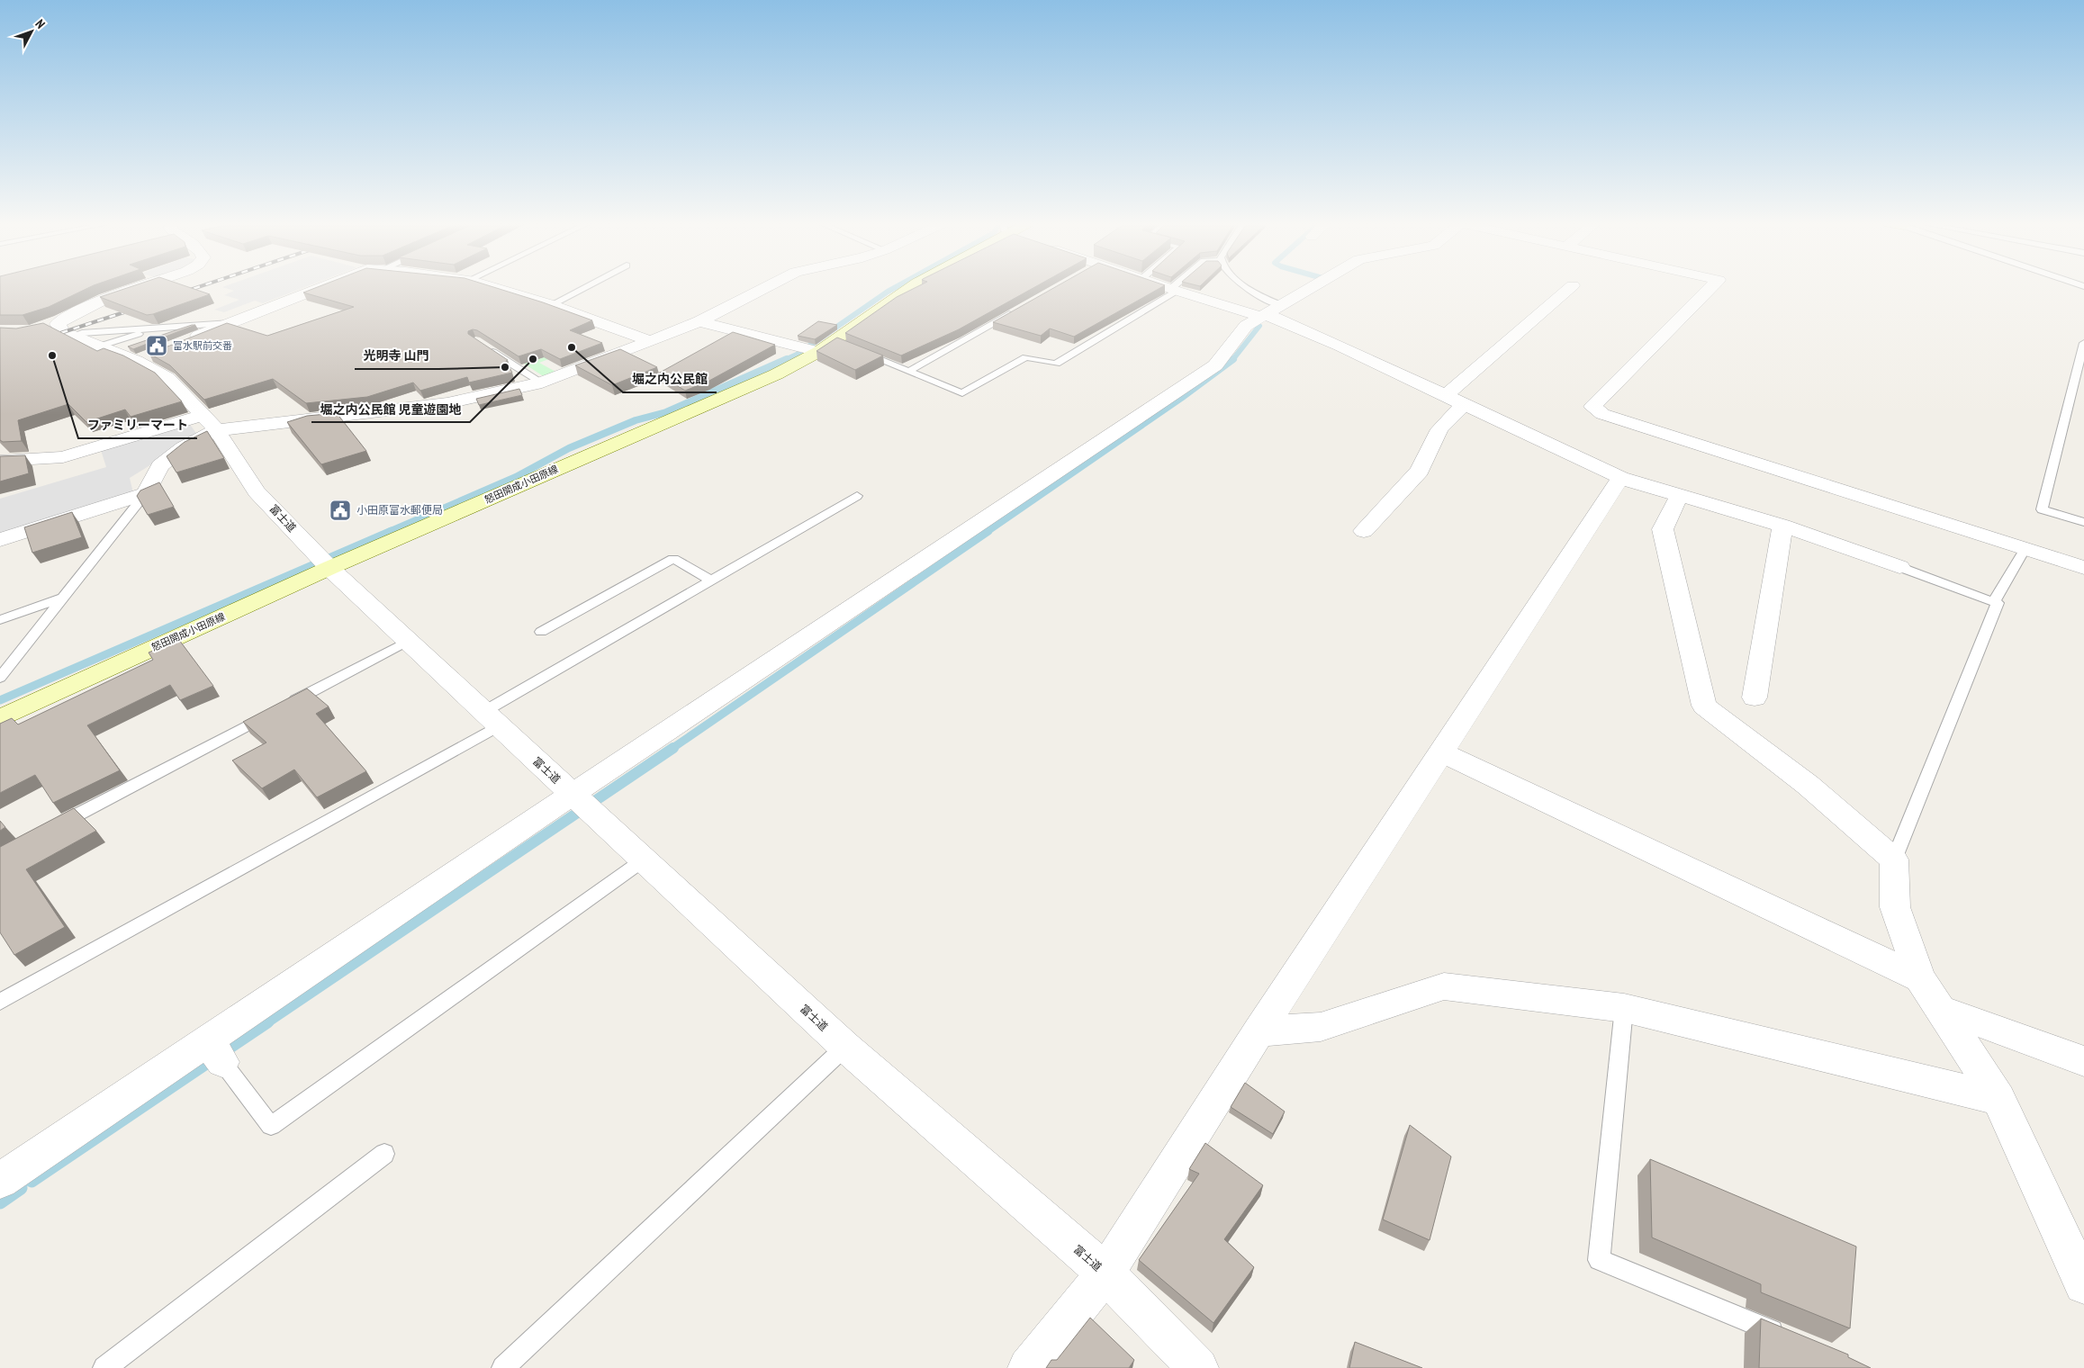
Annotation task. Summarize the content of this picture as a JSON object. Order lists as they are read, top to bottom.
{
  "streets": {
    "main road": ["怒田開成小田原線"],
    "street": ["富士道"]
  },
  "crossings": [
    ["怒田開成小田原線", "富士道"]
  ],
  "places": {
    "public building": ["富水駅前交番", "小田原富水郵便局"],
    "other": [
      "堀之内公民館",
      "ファミリーマート",
      "堀之内公民館 児童遊園地",
      "光明寺 山門"
    ]
  },
  "north": "top right"
}
